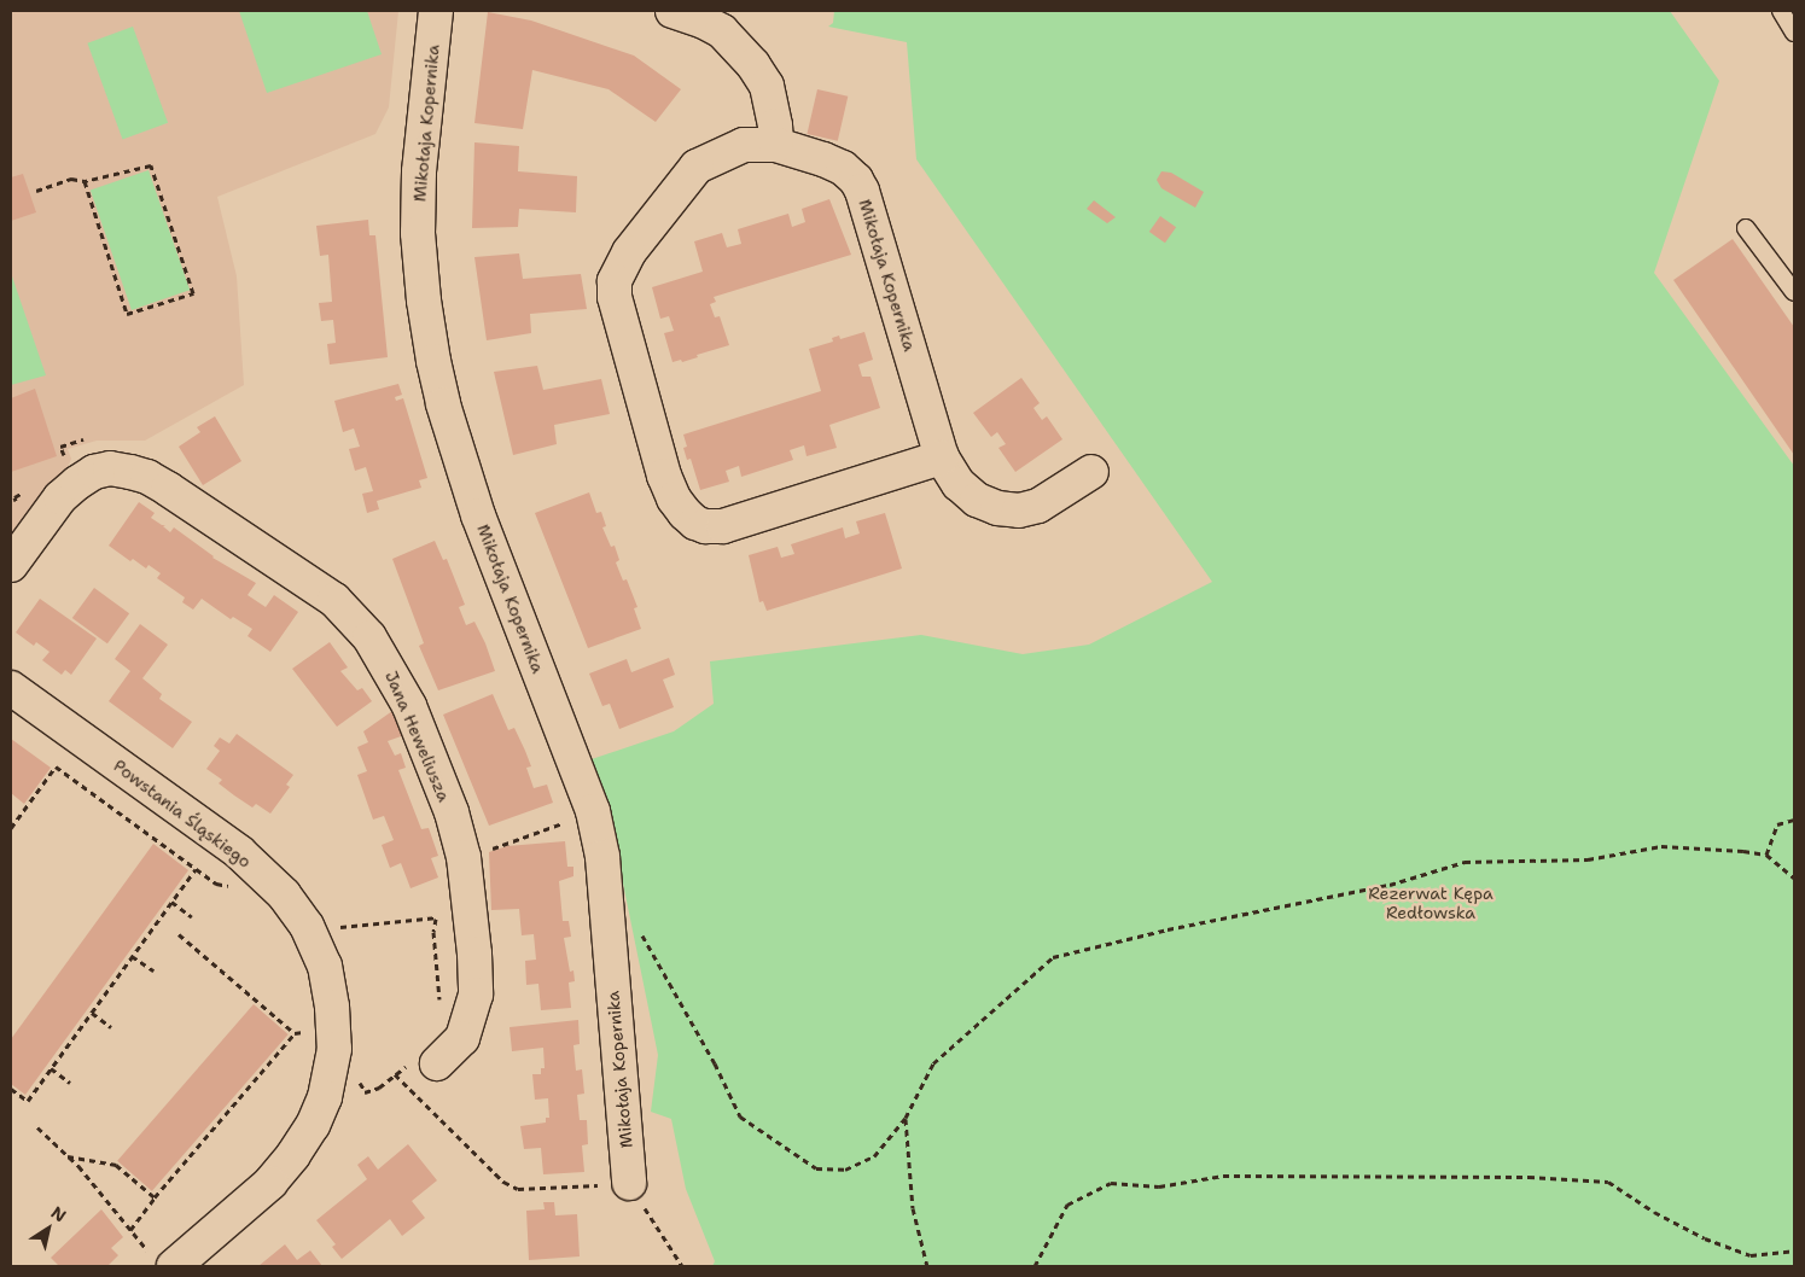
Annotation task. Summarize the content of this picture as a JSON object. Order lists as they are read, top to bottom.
{
  "streets": {
    "street": ["Mikołaja Kopernika", "Jana Heweliusza", "Powstania Śląskiego"]
  },
  "parks": ["Rezerwat Kępa Redłowska"],
  "north": "top right"
}
